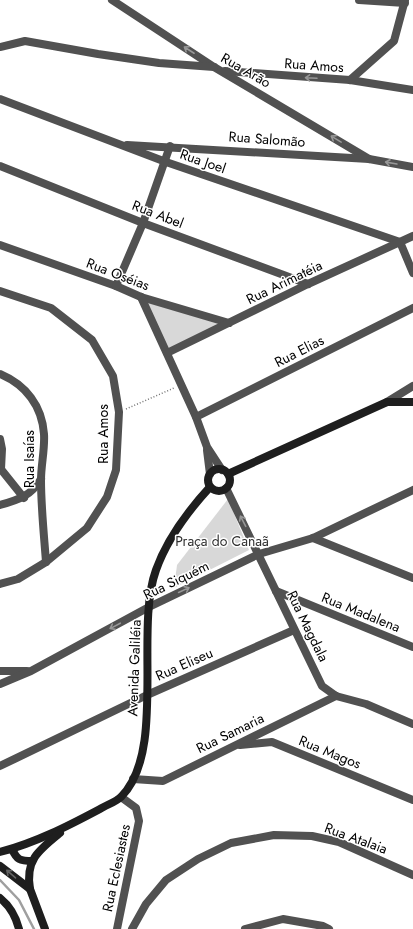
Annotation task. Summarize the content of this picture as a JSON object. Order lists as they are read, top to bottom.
{
  "streets": {
    "main road": ["Avenida Galiléia"],
    "street": [
      "Rua Amos",
      "Rua Arão",
      "Rua Salomão",
      "Rua Joel",
      "Rua Abel",
      "Rua Oséias",
      "Rua Arimatéia",
      "Rua Elias",
      "Rua Isaías",
      "Rua Siquém",
      "Rua Madalena",
      "Rua Magdala",
      "Rua Eliseu",
      "Rua Samaria",
      "Rua Magos",
      "Rua Atalaia",
      "Rua Eclesiastes"
    ]
  },
  "crossings": [
    ["Rua Amos", "Rua Arão"],
    ["Rua Amos", "Rua Isaías"],
    ["Rua Arão", "Rua Salomão"],
    ["Rua Salomão", "Rua Joel"],
    ["Rua Joel", "Rua Arimatéia"],
    ["Rua Abel", "Rua Arimatéia"],
    ["Rua Oséias", "Rua Arimatéia"],
    ["Rua Siquém", "Rua Magdala"],
    ["Rua Siquém", "Avenida Galiléia"],
    ["Rua Madalena", "Rua Magdala"],
    ["Rua Magdala", "Rua Eliseu"],
    ["Rua Magdala", "Avenida Galiléia"],
    ["Rua Magdala", "Rua Samaria"],
    ["Rua Eliseu", "Avenida Galiléia"],
    ["Avenida Galiléia", "Rua Samaria"],
    ["Avenida Galiléia", "Rua Eclesiastes"],
    ["Rua Samaria", "Rua Magos"]
  ],
  "one_way": ["Rua Arão"],
  "parks": ["Praça do Canaã"]
}
